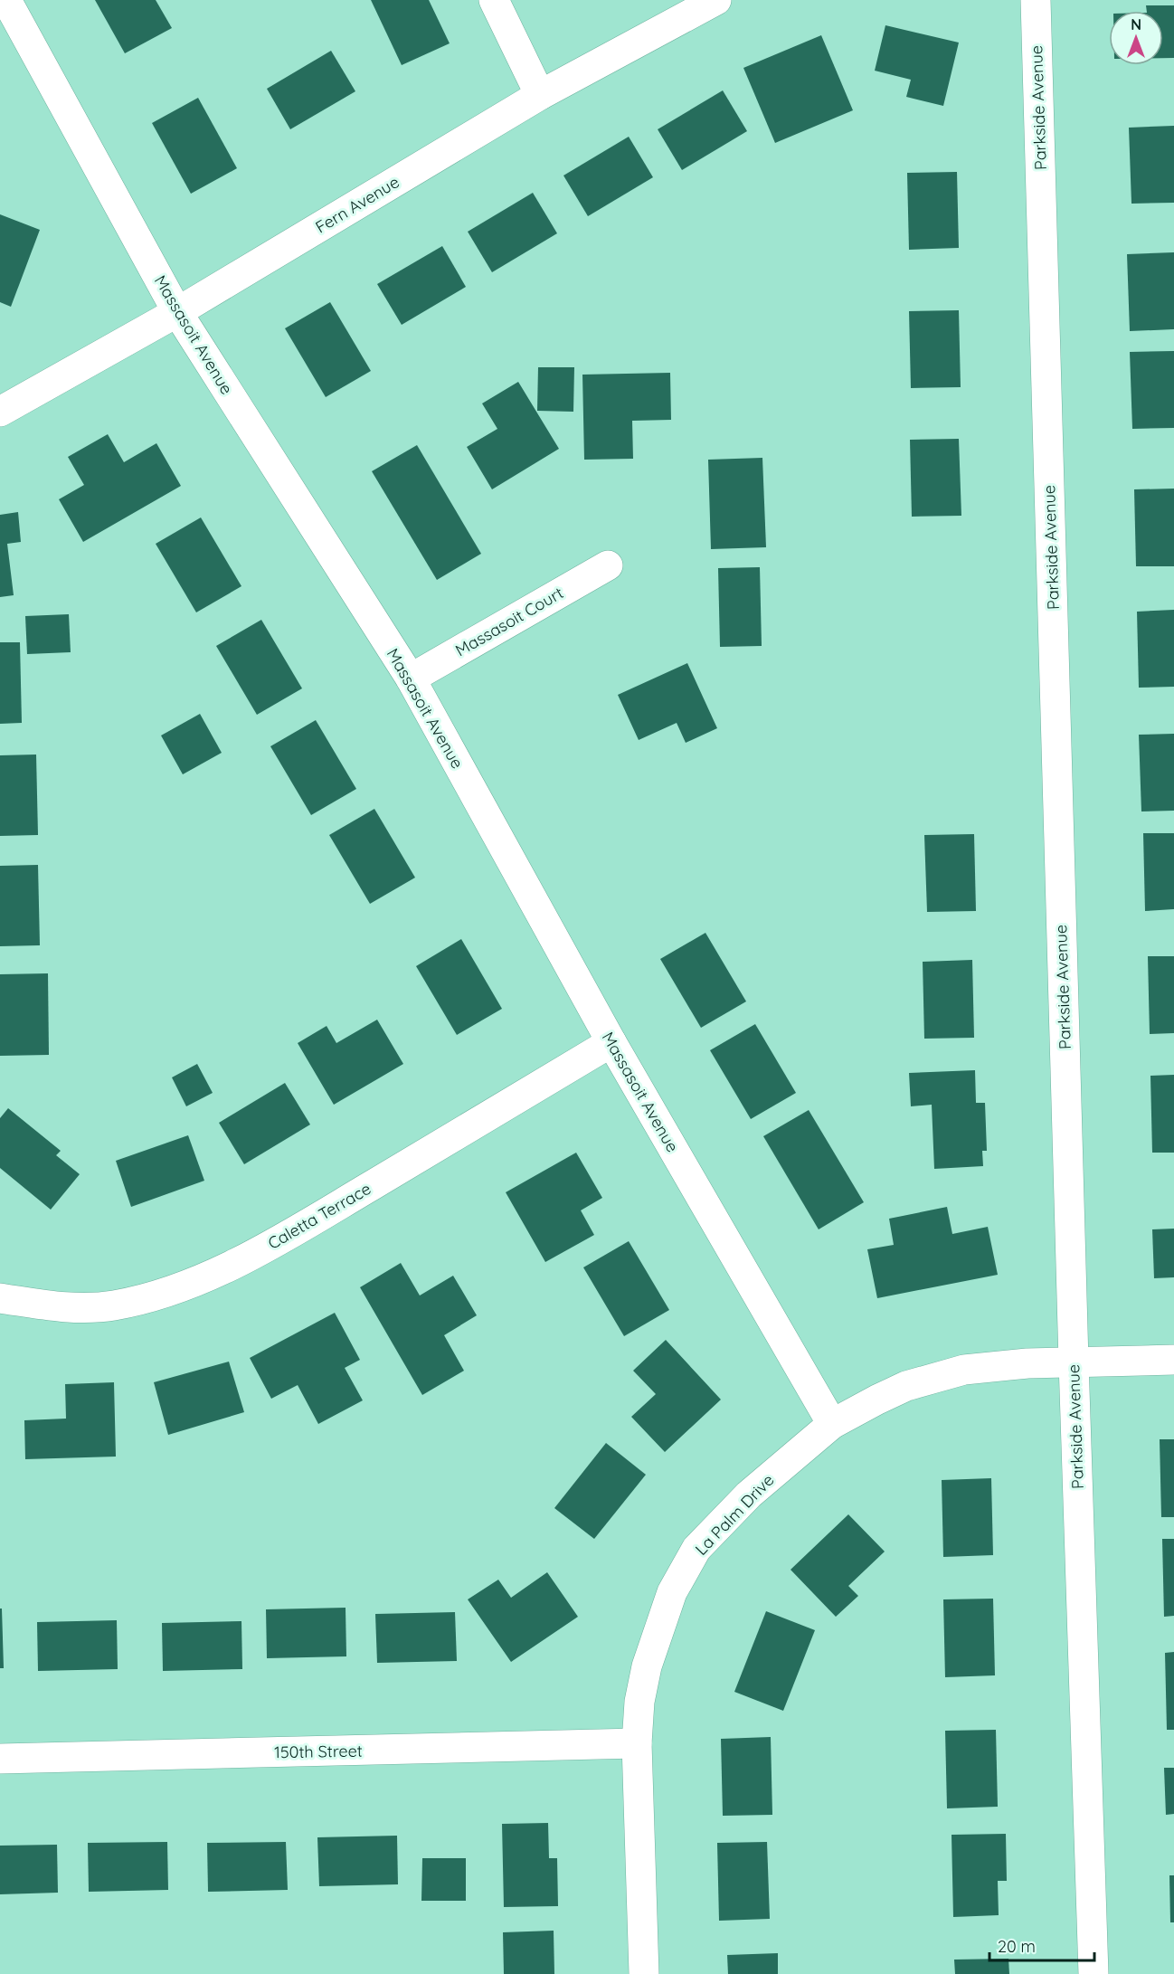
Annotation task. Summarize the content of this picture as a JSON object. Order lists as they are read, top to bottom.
{
  "streets": {
    "street": [
      "Parkside Avenue",
      "Fern Avenue",
      "Massasoit Avenue",
      "Massasoit Court",
      "Caletta Terrace",
      "La Palm Drive",
      "150th Street"
    ]
  },
  "crossings": [
    ["Parkside Avenue", "La Palm Drive"],
    ["Fern Avenue", "Massasoit Avenue"],
    ["Massasoit Avenue", "Massasoit Court"],
    ["Massasoit Avenue", "Caletta Terrace"],
    ["Massasoit Avenue", "La Palm Drive"],
    ["La Palm Drive", "150th Street"]
  ],
  "scale_bar": "20 m",
  "north": "top"
}
